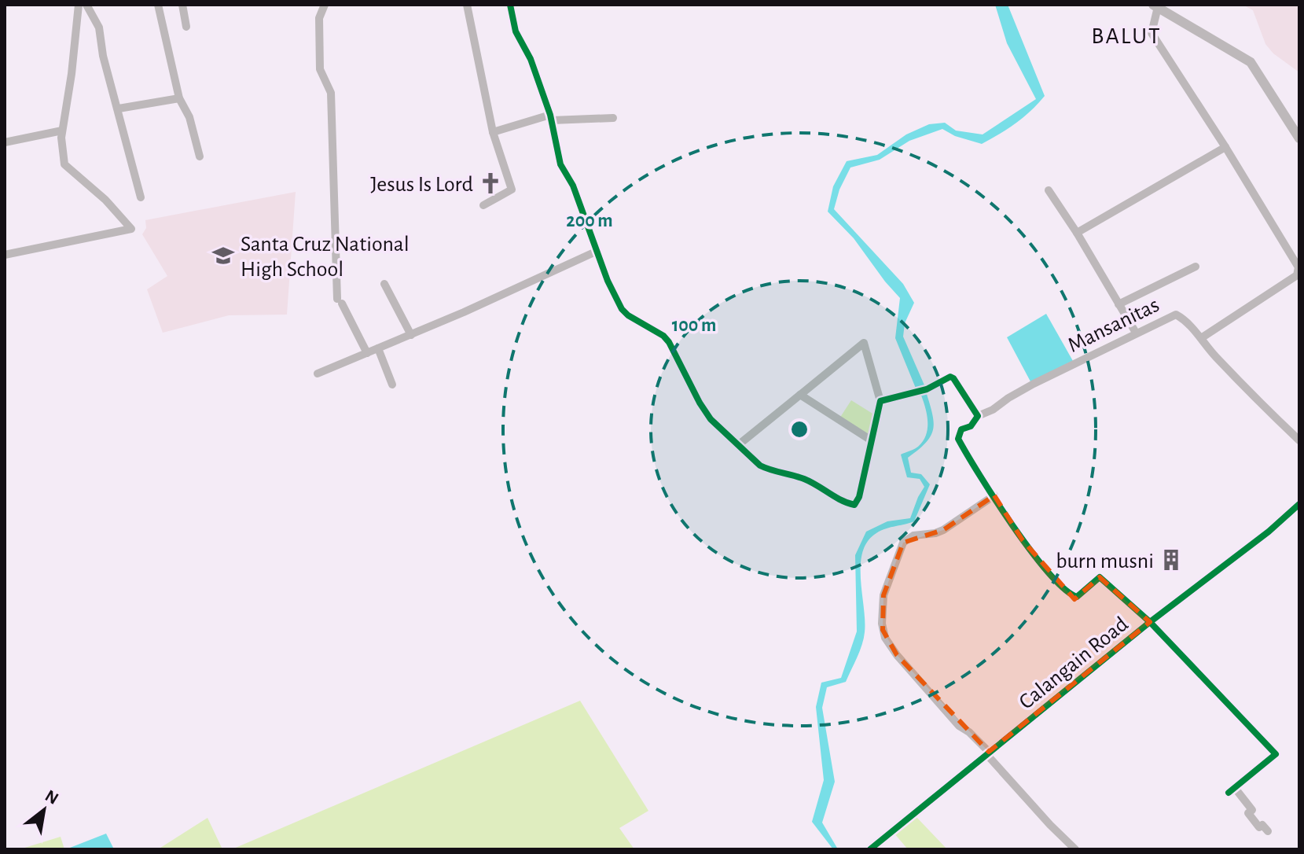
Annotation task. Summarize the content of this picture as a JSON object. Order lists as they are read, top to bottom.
{
  "streets": {
    "street": ["Mansanitas", "Calangain Road"]
  },
  "districts": ["BALUT"],
  "places": {
    "church": ["Jesus Is Lord"],
    "school or university": ["Santa Cruz National High School"],
    "building": ["burn musni"]
  },
  "north": "top right",
  "rings": ["200 m", "100 m"]
}
